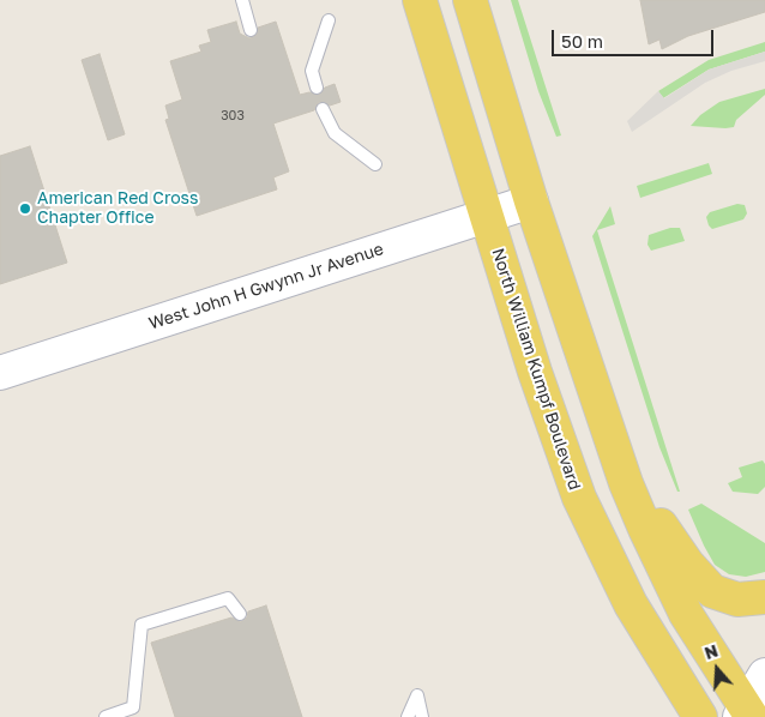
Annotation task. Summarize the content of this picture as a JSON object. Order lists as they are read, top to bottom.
{
  "streets": {
    "main road": ["North William Kumpf Boulevard"],
    "street": ["West John H Gwynn Jr Avenue"]
  },
  "crossings": [
    ["West John H Gwynn Jr Avenue", "North William Kumpf Boulevard"]
  ],
  "places": ["American Red Cross Chapter Office"],
  "house_numbers": ["303"],
  "scale_bar": "50 m",
  "north": "top"
}
